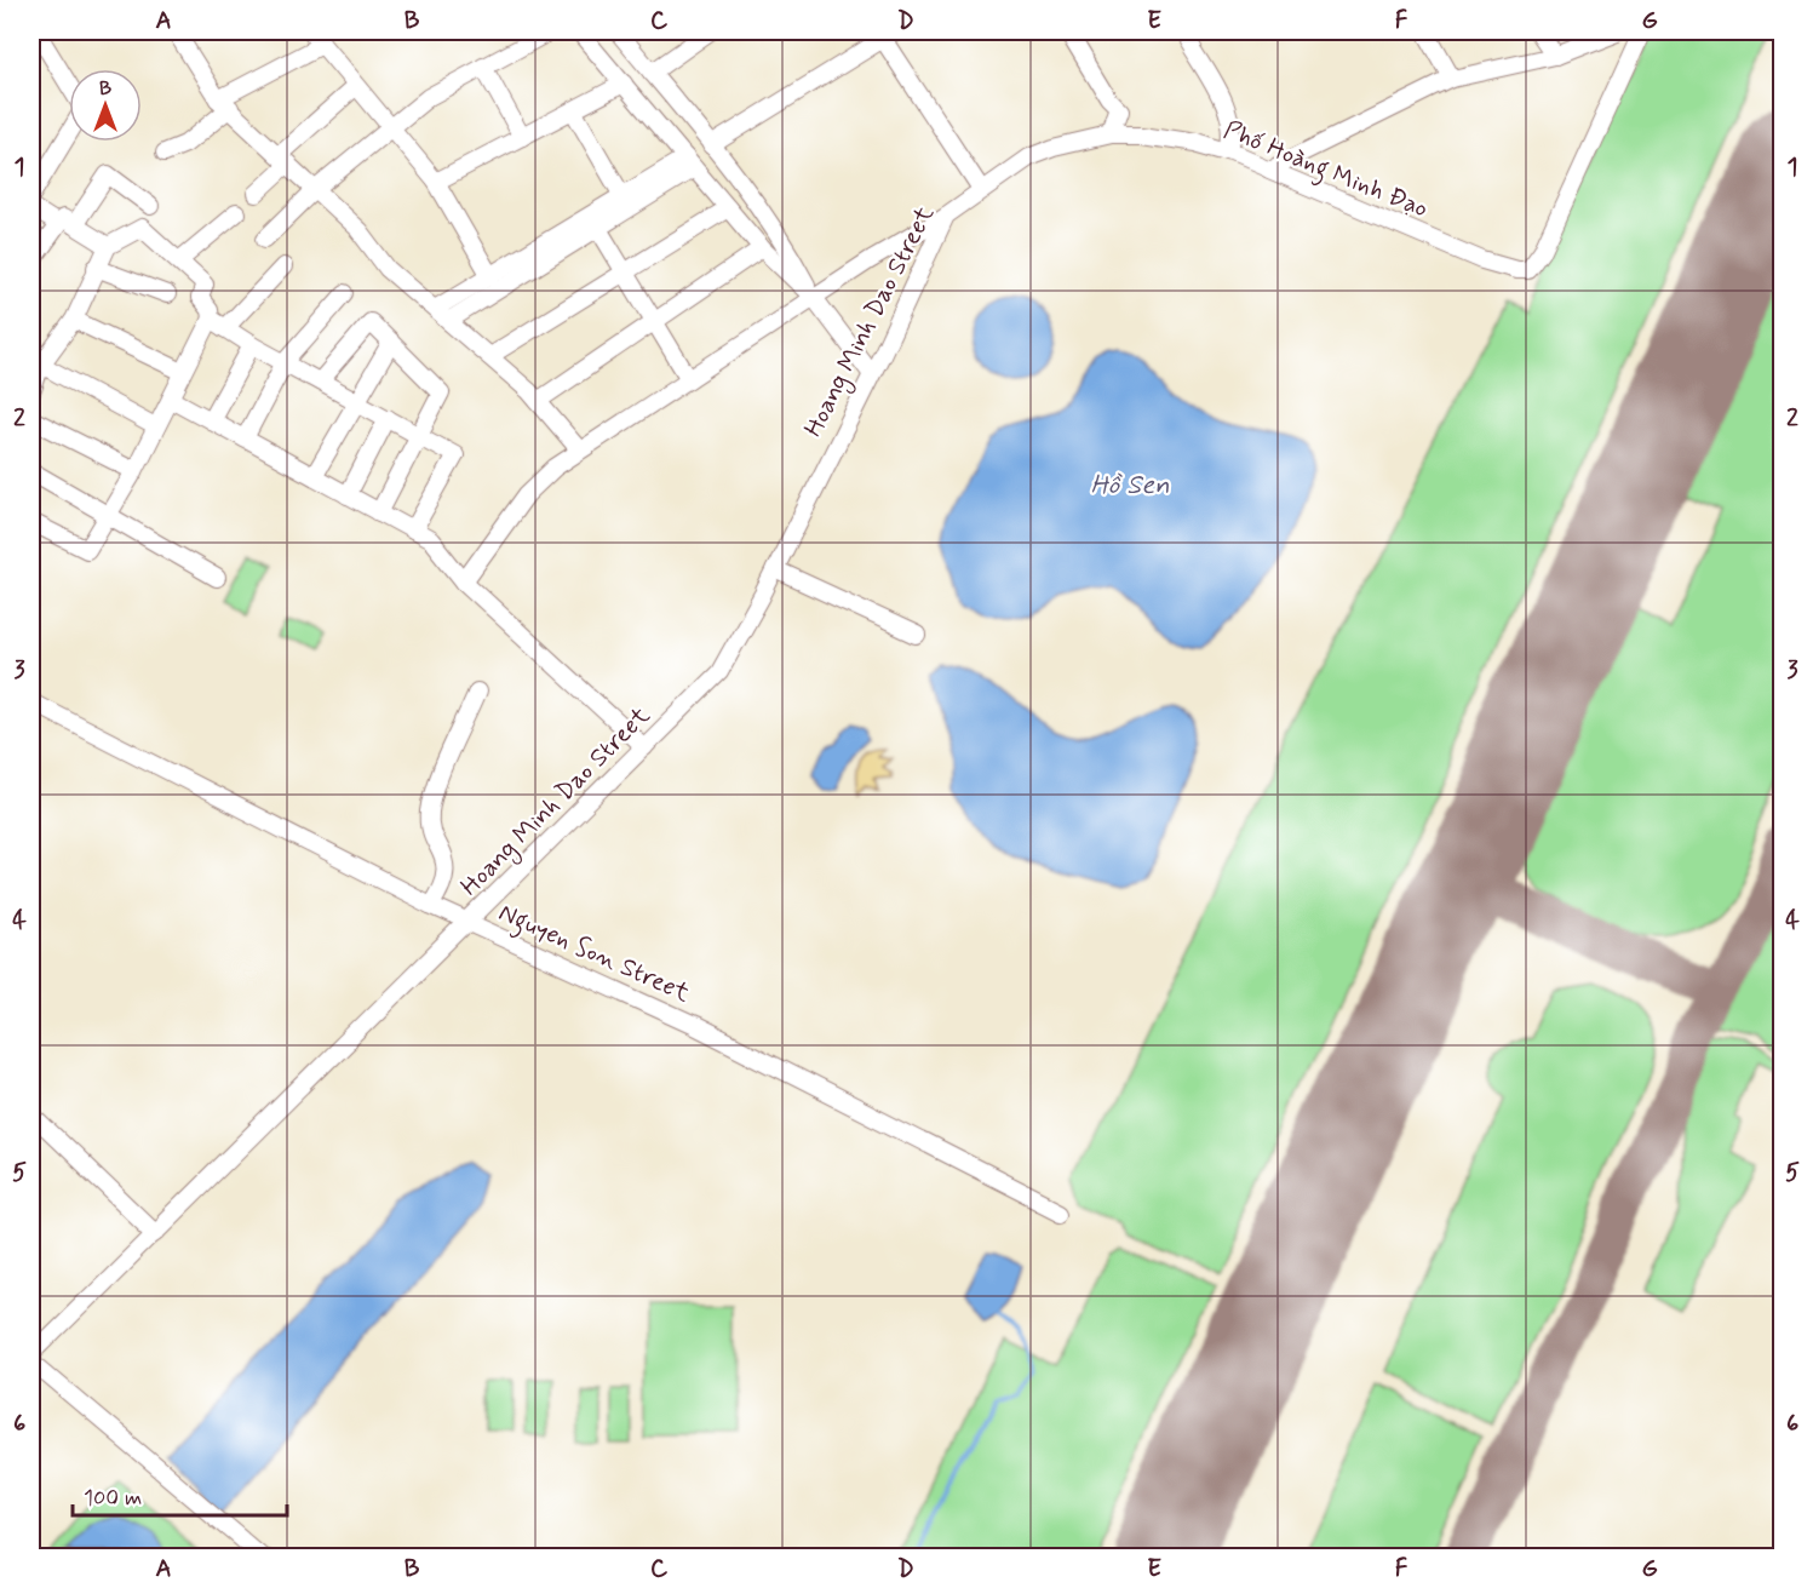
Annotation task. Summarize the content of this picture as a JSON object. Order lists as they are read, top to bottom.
{
  "streets": {
    "street": ["Phố Hoàng Minh Đạo", "Hoang Minh Dao Street", "Nguyen Son Street"]
  },
  "crossings": [
    ["Phố Hoàng Minh Đạo", "Hoang Minh Dao Street"],
    ["Hoang Minh Dao Street", "Nguyen Son Street"]
  ],
  "water": ["Hồ Sen"],
  "scale_bar": "100 m",
  "north": "top",
  "grid": {
    "columns": [
      "A",
      "B",
      "C",
      "D",
      "E",
      "F",
      "G"
    ],
    "rows": [
      "1",
      "2",
      "3",
      "4",
      "5",
      "6"
    ]
  }
}
